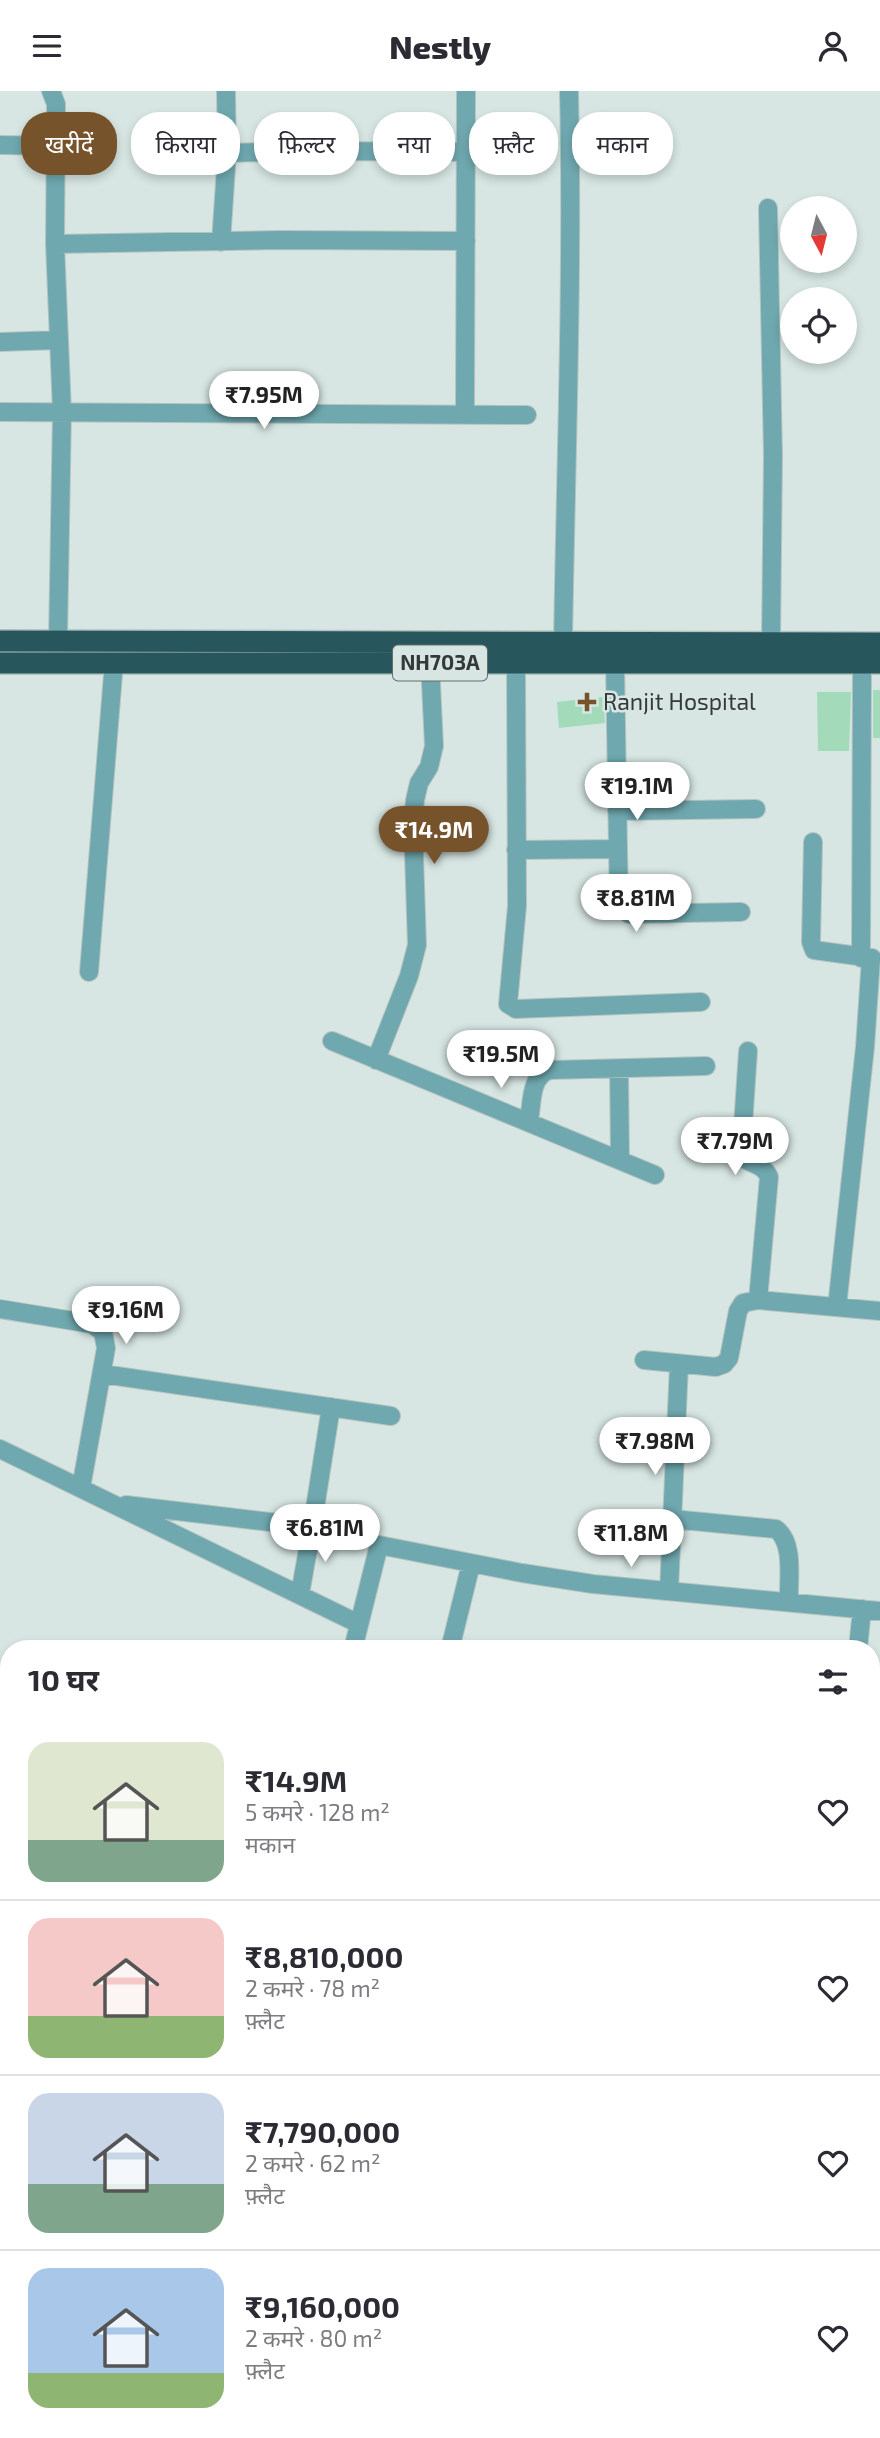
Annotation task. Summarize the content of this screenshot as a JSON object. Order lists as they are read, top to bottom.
{
  "streets": {
    "highway": ["NH703A"]
  },
  "places": {
    "health": ["Ranjit Hospital"]
  },
  "north": "bottom",
  "page": {
    "header": "Nestly",
    "chip": [
      "खरीदें",
      "किराया",
      "फ़िल्टर",
      "नया",
      "फ़्लैट",
      "मकान"
    ],
    "price": [
      "₹7.95M",
      "₹19.1M",
      "₹14.9M",
      "₹8.81M",
      "₹19.5M",
      "₹7.79M",
      "₹9.16M",
      "₹7.98M",
      "₹6.81M",
      "₹11.8M"
    ],
    "heading": "10 घर",
    "list": [
      {
        "name": "₹14.9M",
        "note": "5 कमरे · 128 m² · मकान"
      },
      {
        "name": "₹8,810,000",
        "note": "2 कमरे · 78 m² · फ़्लैट"
      },
      {
        "name": "₹7,790,000",
        "note": "2 कमरे · 62 m² · फ़्लैट"
      },
      {
        "name": "₹9,160,000",
        "note": "2 कमरे · 80 m² · फ़्लैट"
      }
    ]
  }
}
